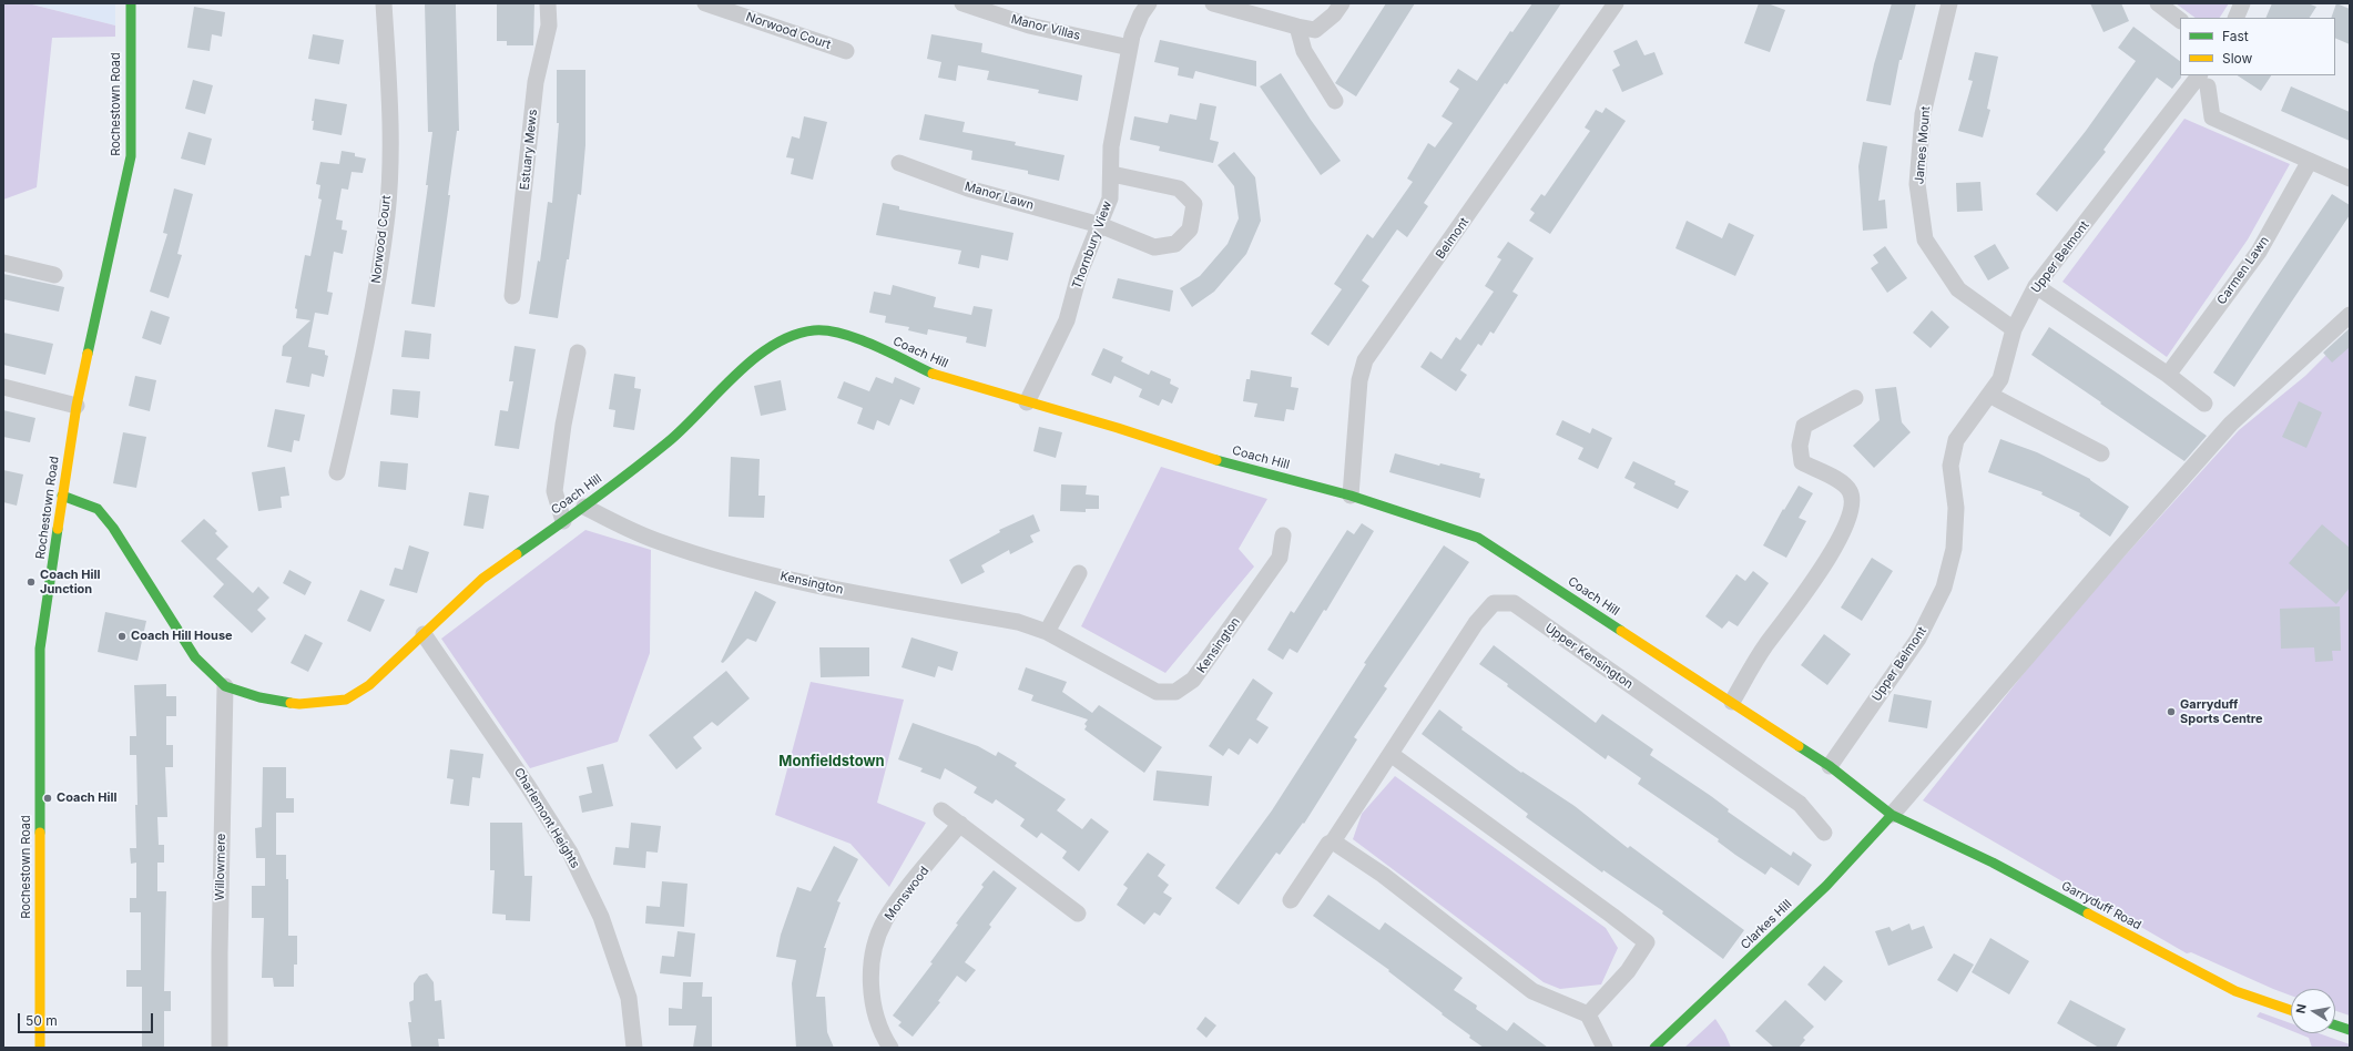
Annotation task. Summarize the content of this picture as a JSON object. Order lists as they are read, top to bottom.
{
  "streets": {
    "street": [
      "Manor Villas",
      "Norwood Court",
      "Rochestown Road",
      "James Mount",
      "Estuary Mews",
      "Manor Lawn",
      "Belmont",
      "Thornbury View",
      "Upper Belmont",
      "Carmen Lawn",
      "Coach Hill",
      "Kensington",
      "Upper Kensington",
      "Charlemont Heights",
      "Willowmere",
      "Monswood",
      "Garryduff Road",
      "Clarkes Hill"
    ]
  },
  "crossings": [
    ["Manor Villas", "Thornbury View"],
    ["Rochestown Road", "Coach Hill"],
    ["James Mount", "Upper Belmont"],
    ["Manor Lawn", "Thornbury View"],
    ["Belmont", "Coach Hill"],
    ["Thornbury View", "Coach Hill"],
    ["Upper Belmont", "Coach Hill"],
    ["Coach Hill", "Kensington"],
    ["Coach Hill", "Charlemont Heights"],
    ["Coach Hill", "Willowmere"],
    ["Coach Hill", "Garryduff Road"],
    ["Coach Hill", "Clarkes Hill"],
    ["Garryduff Road", "Clarkes Hill"]
  ],
  "districts": ["Monfieldstown"],
  "places": [
    "Coach Hill Junction",
    "Coach Hill House",
    "Garryduff Sports Centre",
    "Coach Hill"
  ],
  "legend": ["Fast", "Slow"],
  "scale_bar": "50 m",
  "north": "left"
}
